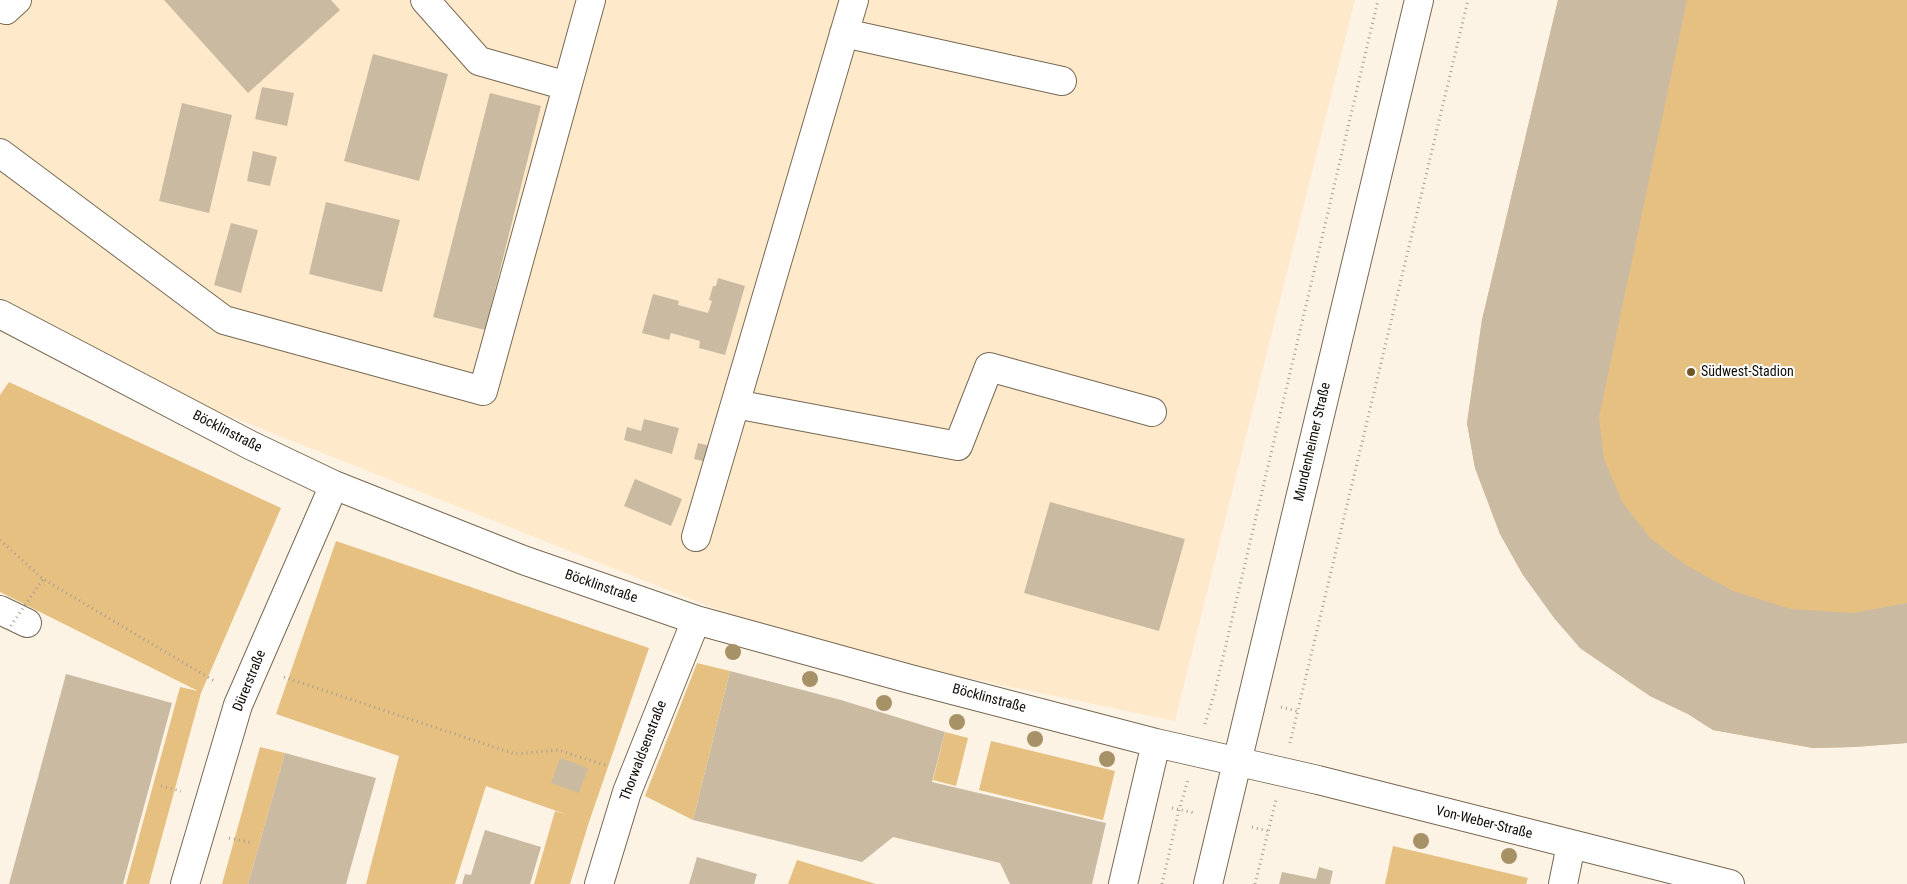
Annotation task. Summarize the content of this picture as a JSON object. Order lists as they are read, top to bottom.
{
  "streets": {
    "street": [
      "Böcklinstraße",
      "Mundenheimer Straße",
      "Dürerstraße",
      "Thorwaldsenstraße",
      "Von-Weber-Straße"
    ]
  },
  "crossings": [
    ["Böcklinstraße", "Mundenheimer Straße"],
    ["Böcklinstraße", "Dürerstraße"],
    ["Böcklinstraße", "Thorwaldsenstraße"],
    ["Böcklinstraße", "Von-Weber-Straße"],
    ["Mundenheimer Straße", "Von-Weber-Straße"]
  ],
  "places": ["Südwest-Stadion"]
}
